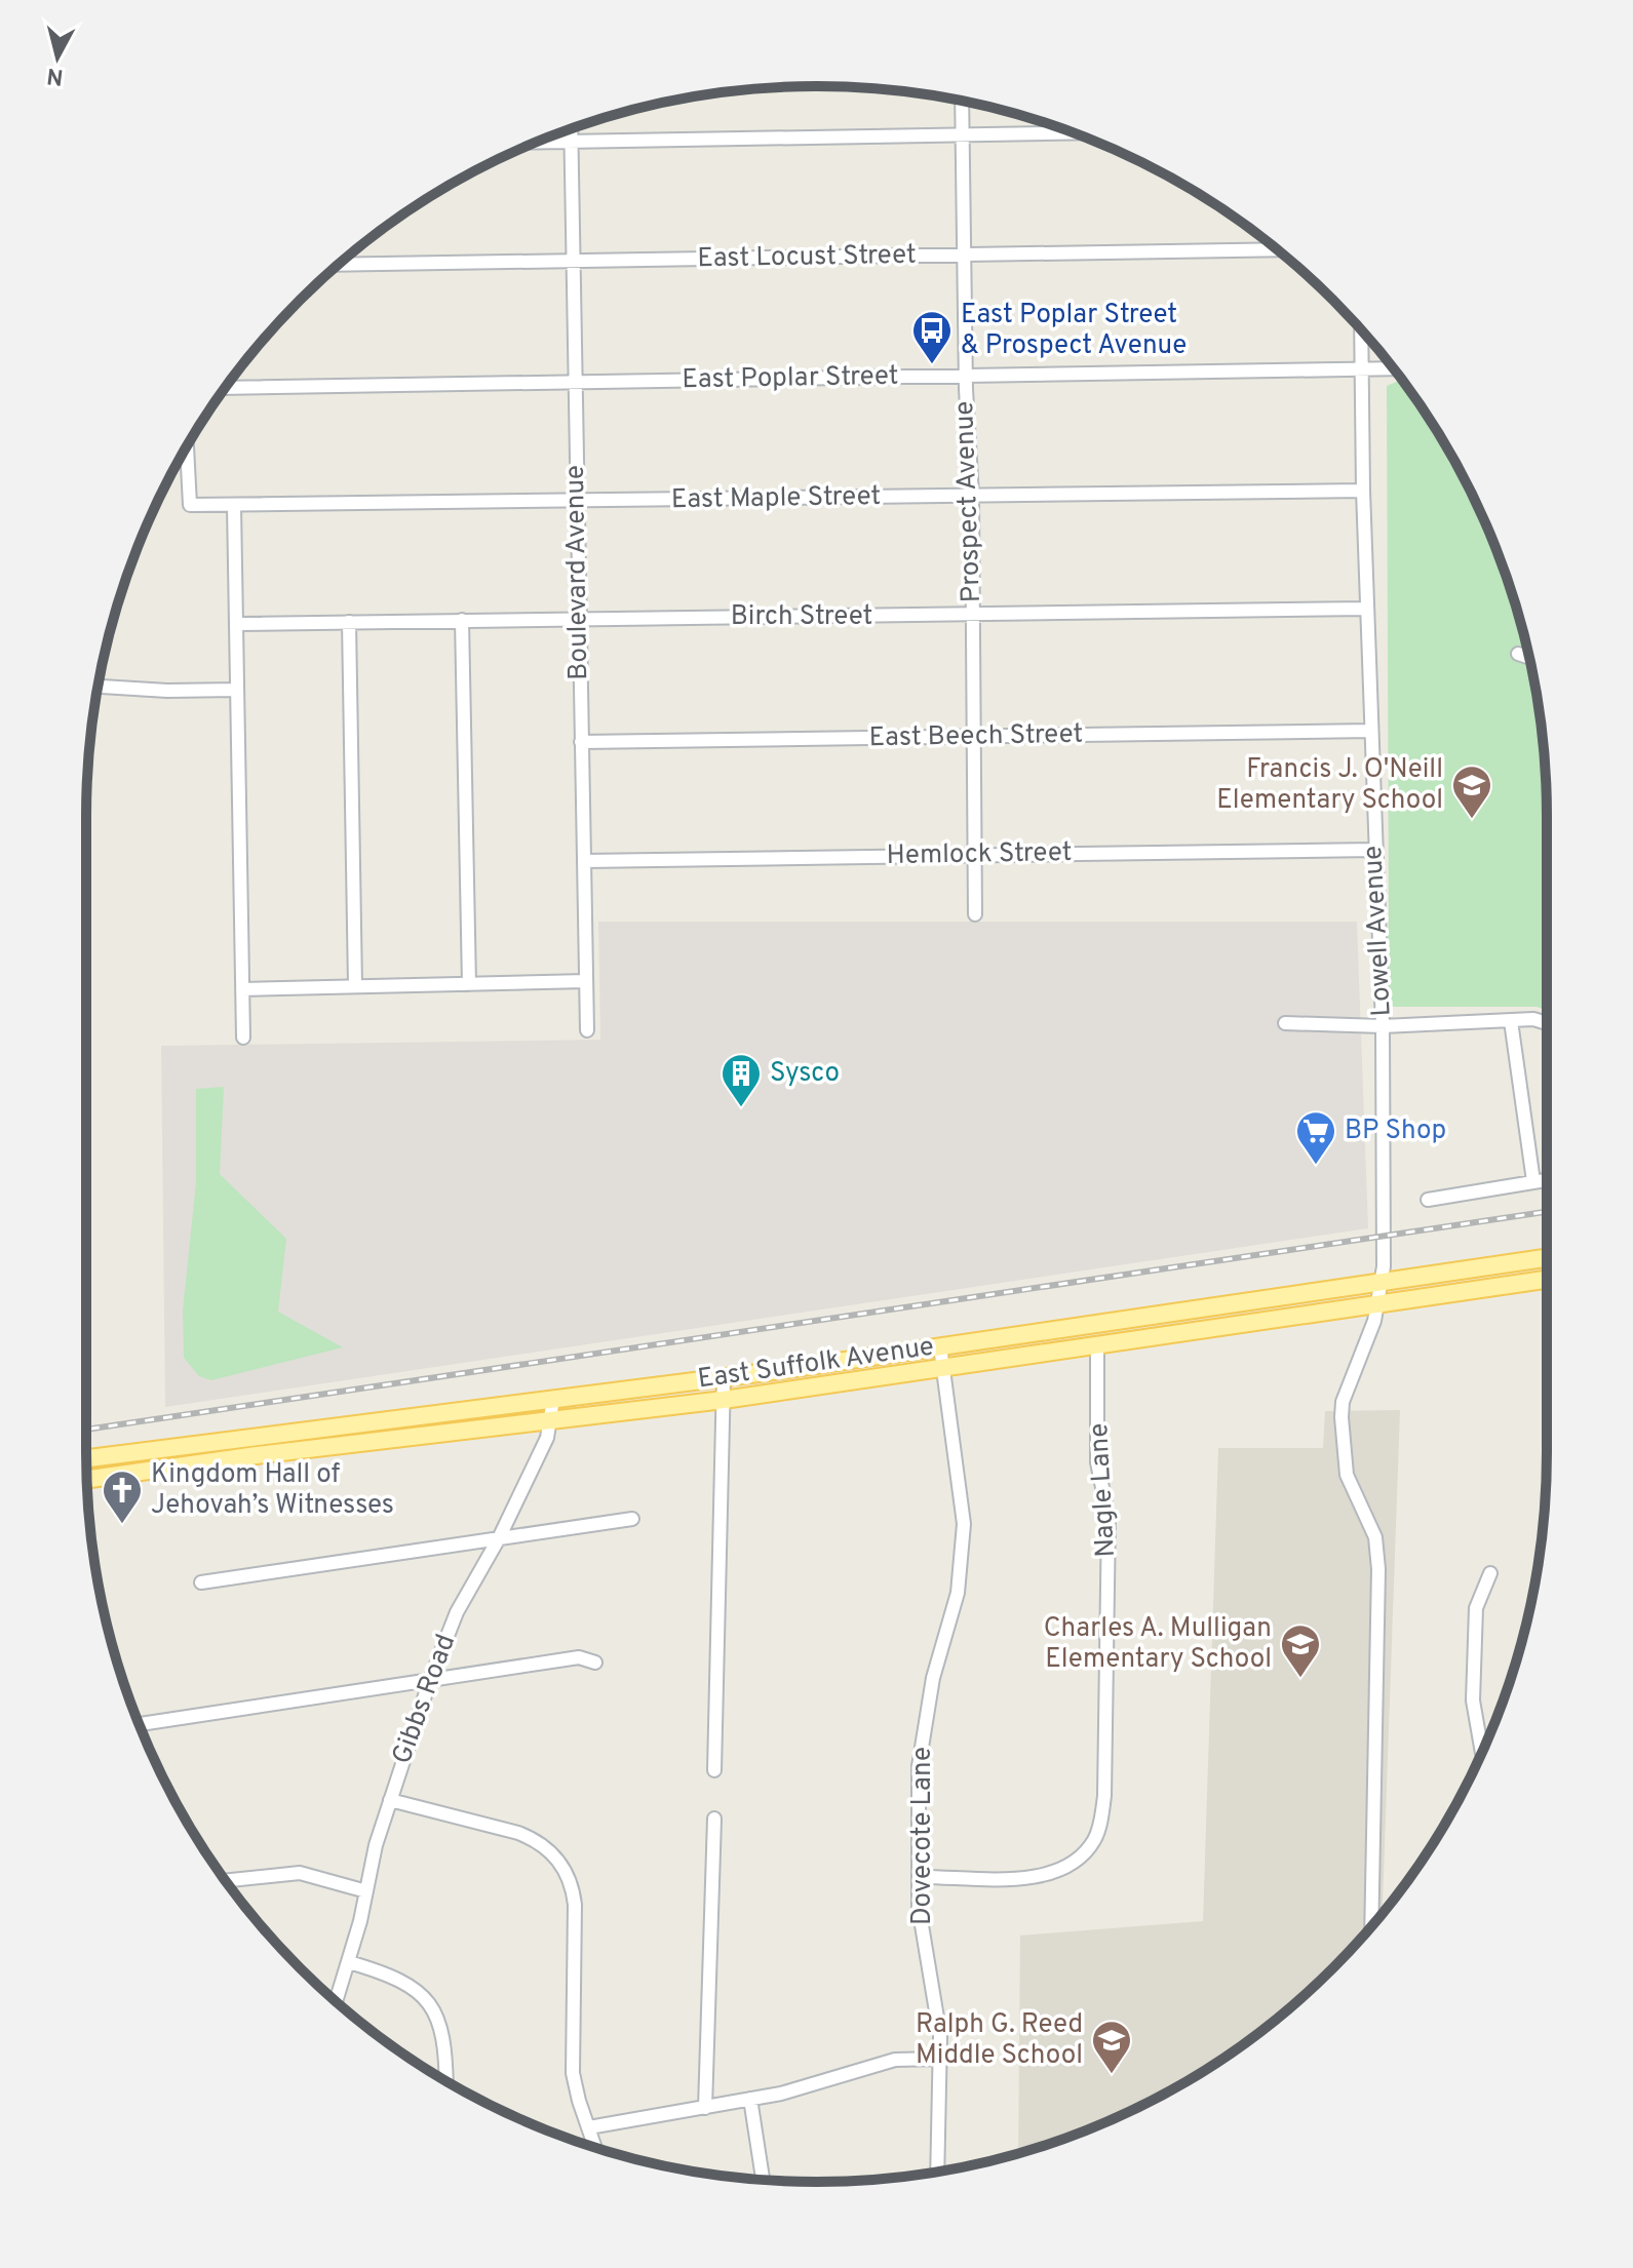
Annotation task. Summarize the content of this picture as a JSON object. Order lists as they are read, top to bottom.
{
  "streets": {
    "main road": ["East Suffolk Avenue"],
    "street": [
      "East Locust Street",
      "East Poplar Street",
      "East Maple Street",
      "Prospect Avenue",
      "Boulevard Avenue",
      "Birch Street",
      "East Beech Street",
      "Hemlock Street",
      "Lowell Avenue",
      "Nagle Lane",
      "Gibbs Road",
      "Dovecote Lane"
    ]
  },
  "crossings": [
    ["East Locust Street", "Prospect Avenue"],
    ["East Locust Street", "Boulevard Avenue"],
    ["East Poplar Street", "Prospect Avenue"],
    ["East Poplar Street", "Boulevard Avenue"],
    ["East Poplar Street", "Lowell Avenue"],
    ["East Maple Street", "Prospect Avenue"],
    ["East Maple Street", "Boulevard Avenue"],
    ["East Maple Street", "Lowell Avenue"],
    ["Prospect Avenue", "Birch Street"],
    ["Prospect Avenue", "East Beech Street"],
    ["Prospect Avenue", "Hemlock Street"],
    ["Boulevard Avenue", "Birch Street"],
    ["Boulevard Avenue", "East Beech Street"],
    ["Boulevard Avenue", "Hemlock Street"],
    ["Birch Street", "Lowell Avenue"],
    ["East Beech Street", "Lowell Avenue"],
    ["Hemlock Street", "Lowell Avenue"],
    ["Lowell Avenue", "East Suffolk Avenue"],
    ["East Suffolk Avenue", "Nagle Lane"],
    ["East Suffolk Avenue", "Gibbs Road"],
    ["East Suffolk Avenue", "Dovecote Lane"],
    ["Nagle Lane", "Dovecote Lane"]
  ],
  "places": {
    "bus stop": ["East Poplar Street & Prospect Avenue"],
    "school or university": ["Francis J. O'Neill Elementary School", "Charles A. Mulligan Elementary School", "Ralph G. Reed Middle School"],
    "building": ["Sysco"],
    "supermarket": ["BP Shop"],
    "church": ["Kingdom Hall of Jehovah’s Witnesses"]
  },
  "north": "bottom"
}
